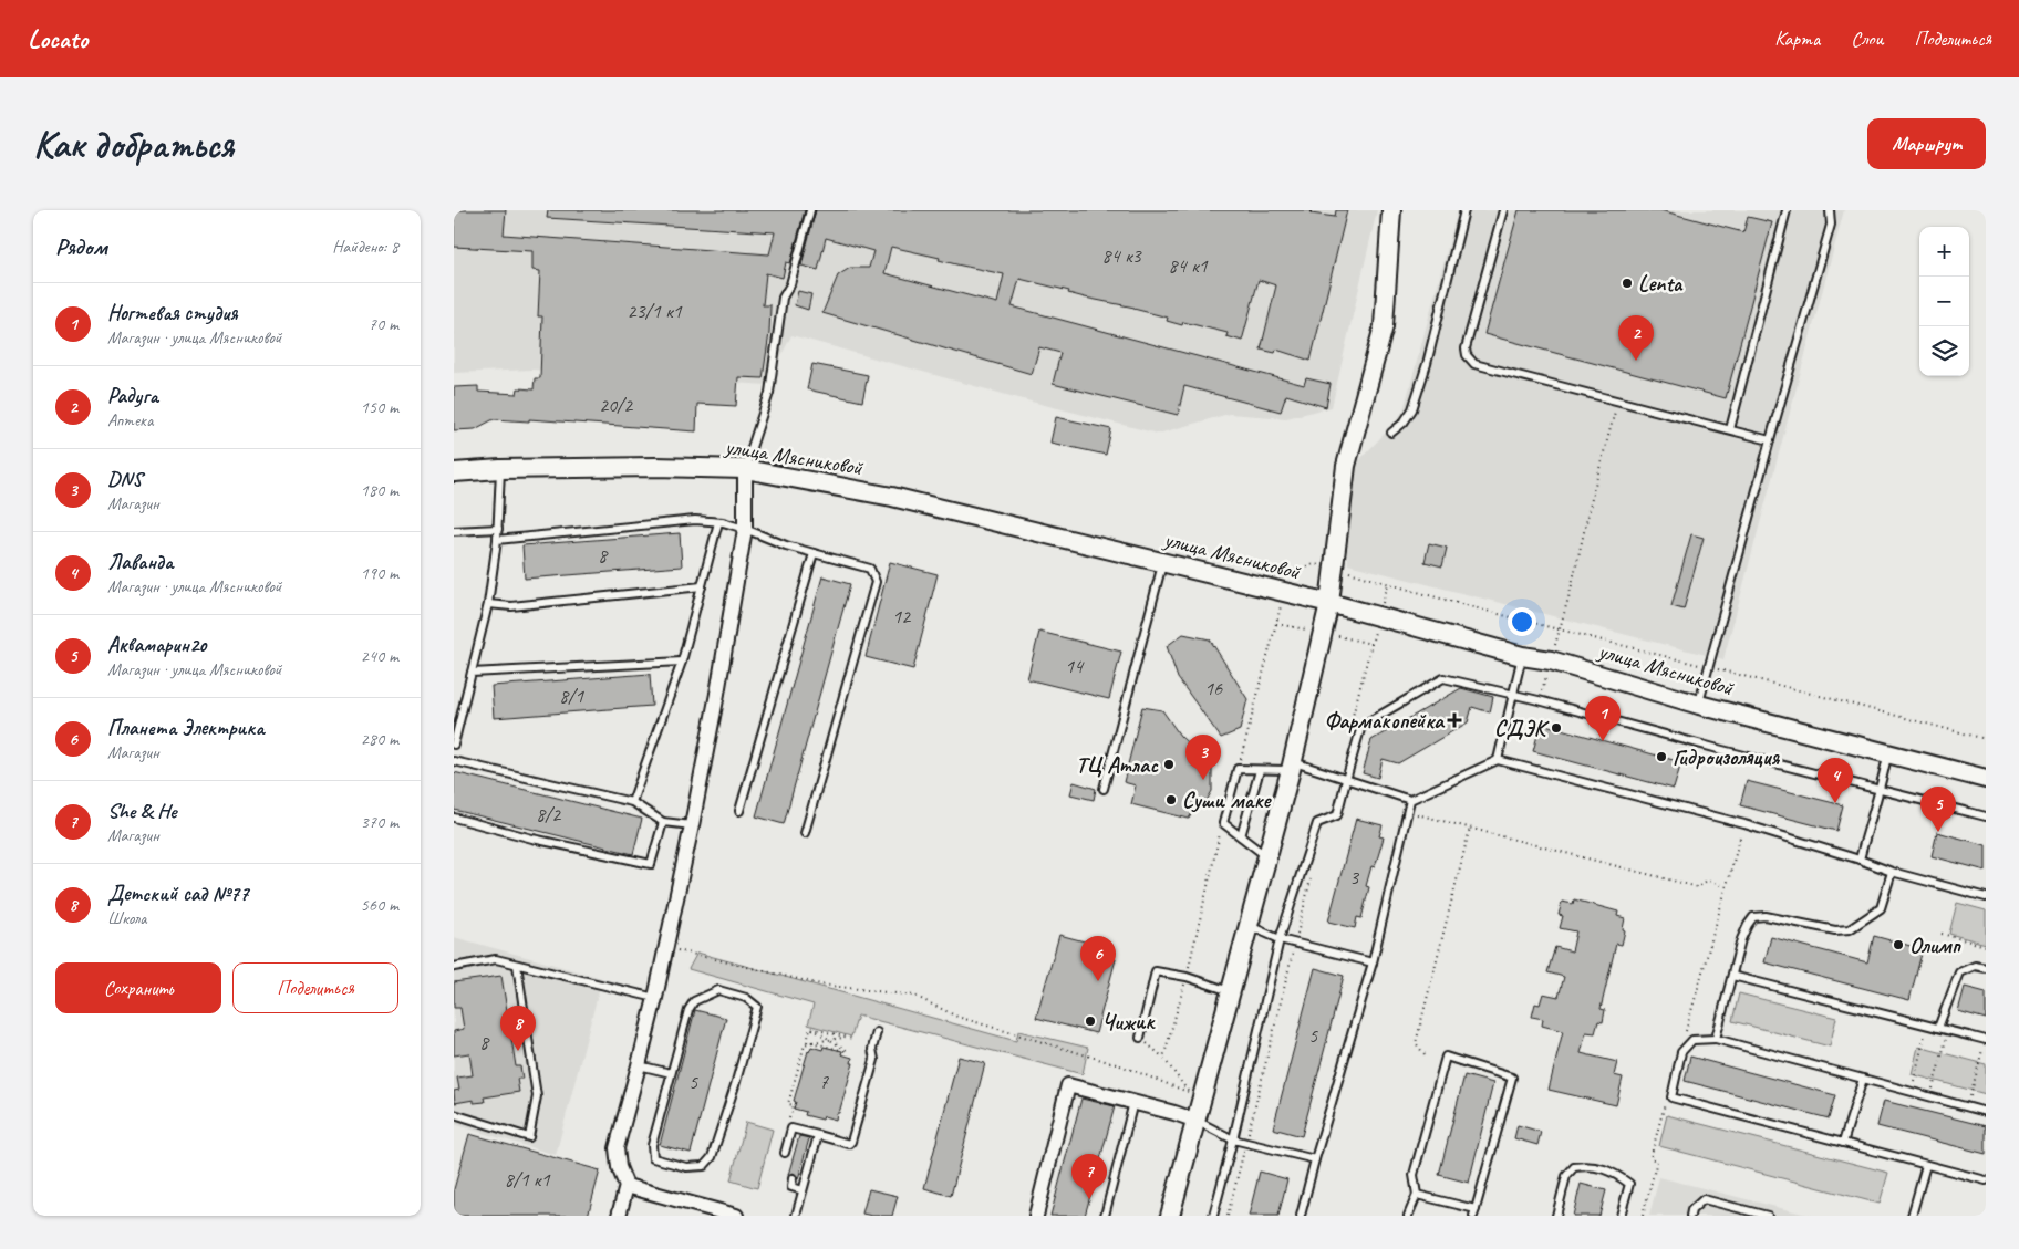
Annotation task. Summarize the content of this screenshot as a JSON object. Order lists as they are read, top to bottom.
{
  "streets": {
    "street": ["улица Мясниковой"]
  },
  "places": {
    "other": [
      "Lenta",
      "СДЭК",
      "Гидроизоляция",
      "ТЦ Атлас",
      "Суши маке",
      "Олимп",
      "Чижик"
    ],
    "health": ["Фармакопейка"]
  },
  "house_numbers": [
    "84 к3",
    "84 к1",
    "23/1 к1",
    "20/2",
    "8",
    "12",
    "14",
    "16",
    "8/1",
    "8/2",
    "3",
    "5",
    "8",
    "5",
    "7",
    "8/1 к1"
  ],
  "page": {
    "header": "Locato",
    "nav": ["Карта", "Слои", "Поделиться"],
    "buttons": [
      "Маршрут",
      ["Сохранить", "Поделиться"]
    ],
    "title": "Как добраться",
    "heading": ["Рядом", "Найдено: 8"],
    "map_buttons": ["+", "−"],
    "list": [
      {
        "mark": "1",
        "name": "Ногтевая студия",
        "note": "Магазин · улица Мясниковой",
        "value": "70 m"
      },
      {
        "mark": "2",
        "name": "Радуга",
        "note": "Аптека",
        "value": "150 m"
      },
      {
        "mark": "3",
        "name": "DNS",
        "note": "Магазин",
        "value": "180 m"
      },
      {
        "mark": "4",
        "name": "Лаванда",
        "note": "Магазин · улица Мясниковой",
        "value": "190 m"
      },
      {
        "mark": "5",
        "name": "Аквамарин2о",
        "note": "Магазин · улица Мясниковой",
        "value": "240 m"
      },
      {
        "mark": "6",
        "name": "Планета Электрика",
        "note": "Магазин",
        "value": "280 m"
      },
      {
        "mark": "7",
        "name": "She & He",
        "note": "Магазин",
        "value": "370 m"
      },
      {
        "mark": "8",
        "name": "Детский сад №77",
        "note": "Школа",
        "value": "560 m"
      }
    ],
    "pins": [
      "2",
      "1",
      "3",
      "4",
      "5",
      "6",
      "8",
      "7"
    ]
  }
}
